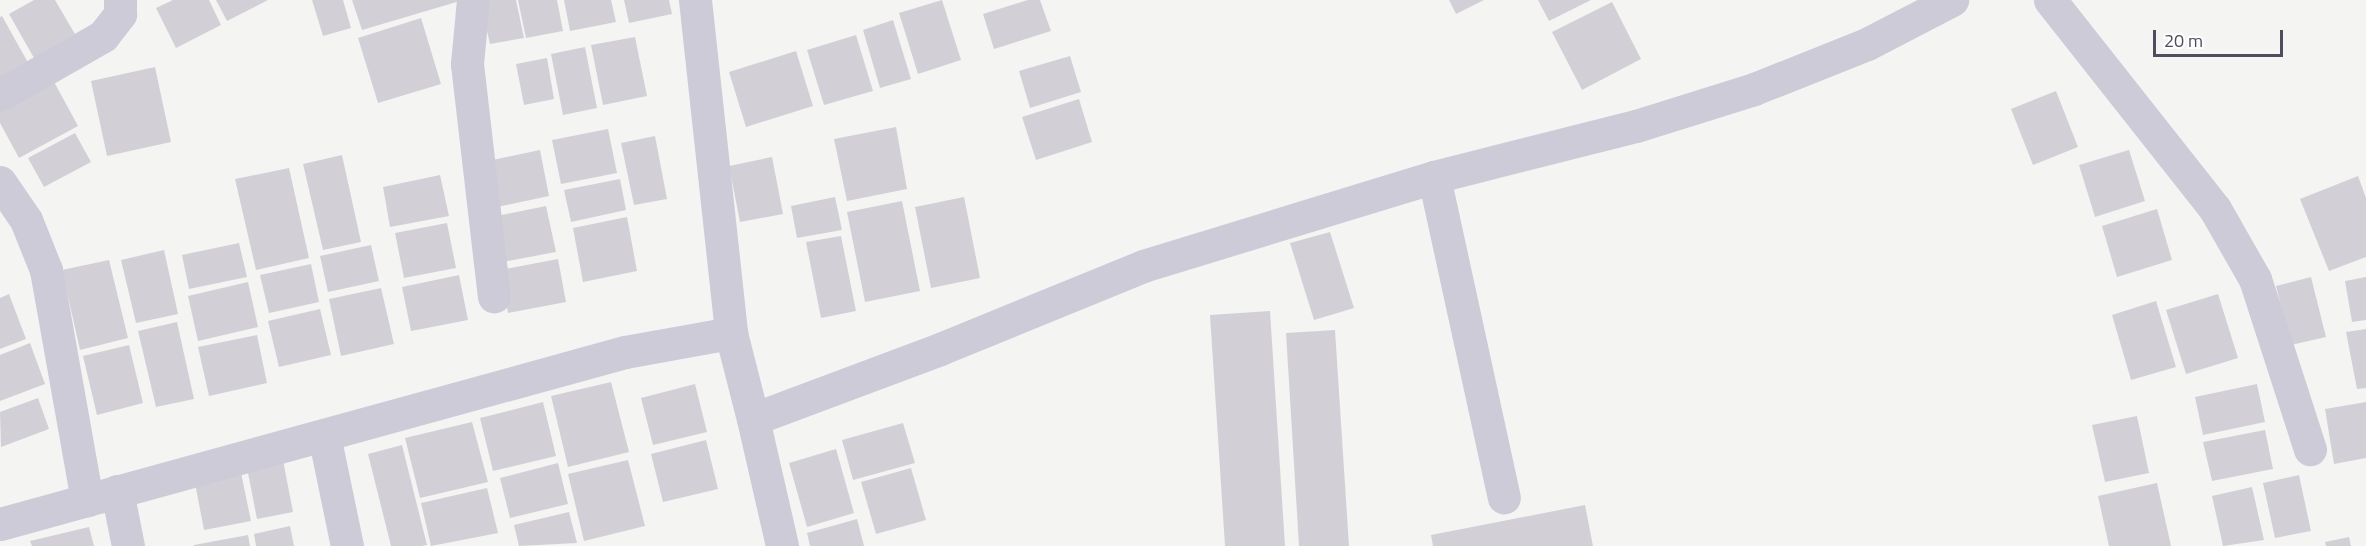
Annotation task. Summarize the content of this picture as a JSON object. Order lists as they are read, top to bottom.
{
  "scale_bar": "20 m"
}
